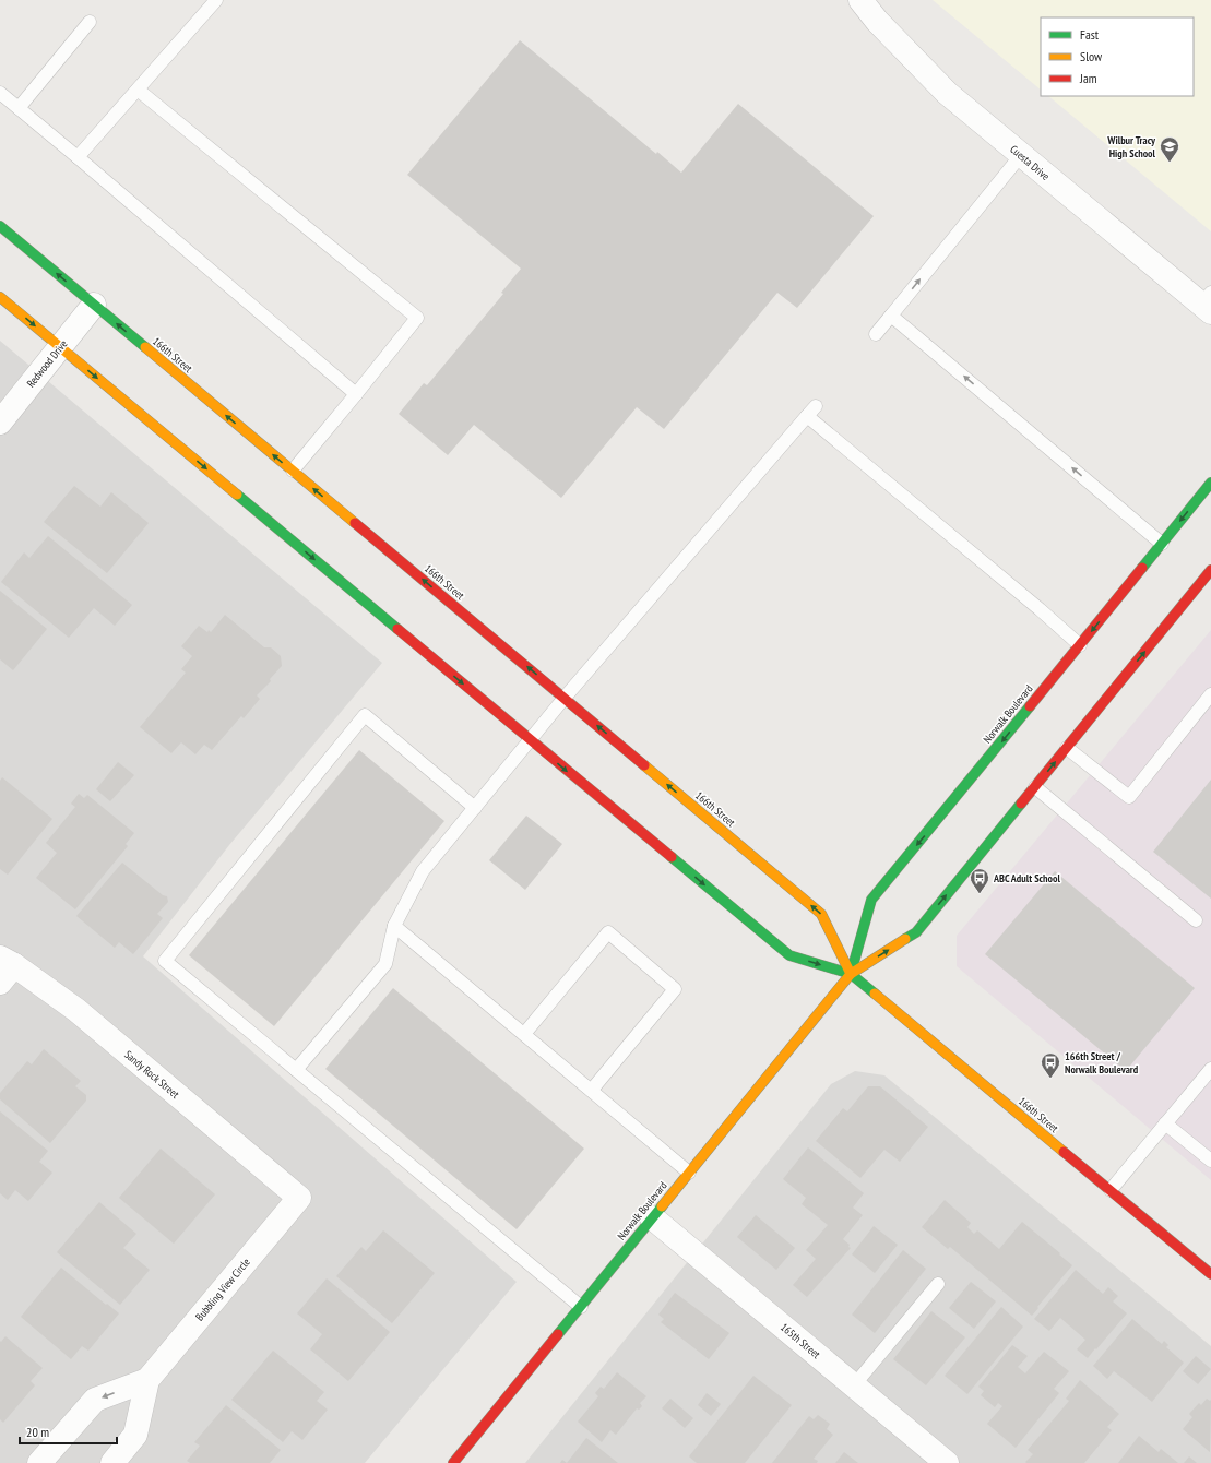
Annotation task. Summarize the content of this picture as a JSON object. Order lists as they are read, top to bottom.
{
  "streets": {
    "street": [
      "Cuesta Drive",
      "166th Street",
      "Redwood Drive",
      "Norwalk Boulevard",
      "Sandy Rock Street",
      "Bubbling View Circle",
      "165th Street"
    ]
  },
  "crossings": [
    ["166th Street", "Redwood Drive"],
    ["166th Street", "Norwalk Boulevard"],
    ["Norwalk Boulevard", "165th Street"],
    ["Sandy Rock Street", "Bubbling View Circle"]
  ],
  "places": {
    "school or university": ["Wilbur Tracy High School"],
    "bus stop": ["ABC Adult School", "166th Street / Norwalk Boulevard"]
  },
  "legend": ["Fast", "Slow", "Jam"],
  "scale_bar": "20 m"
}
